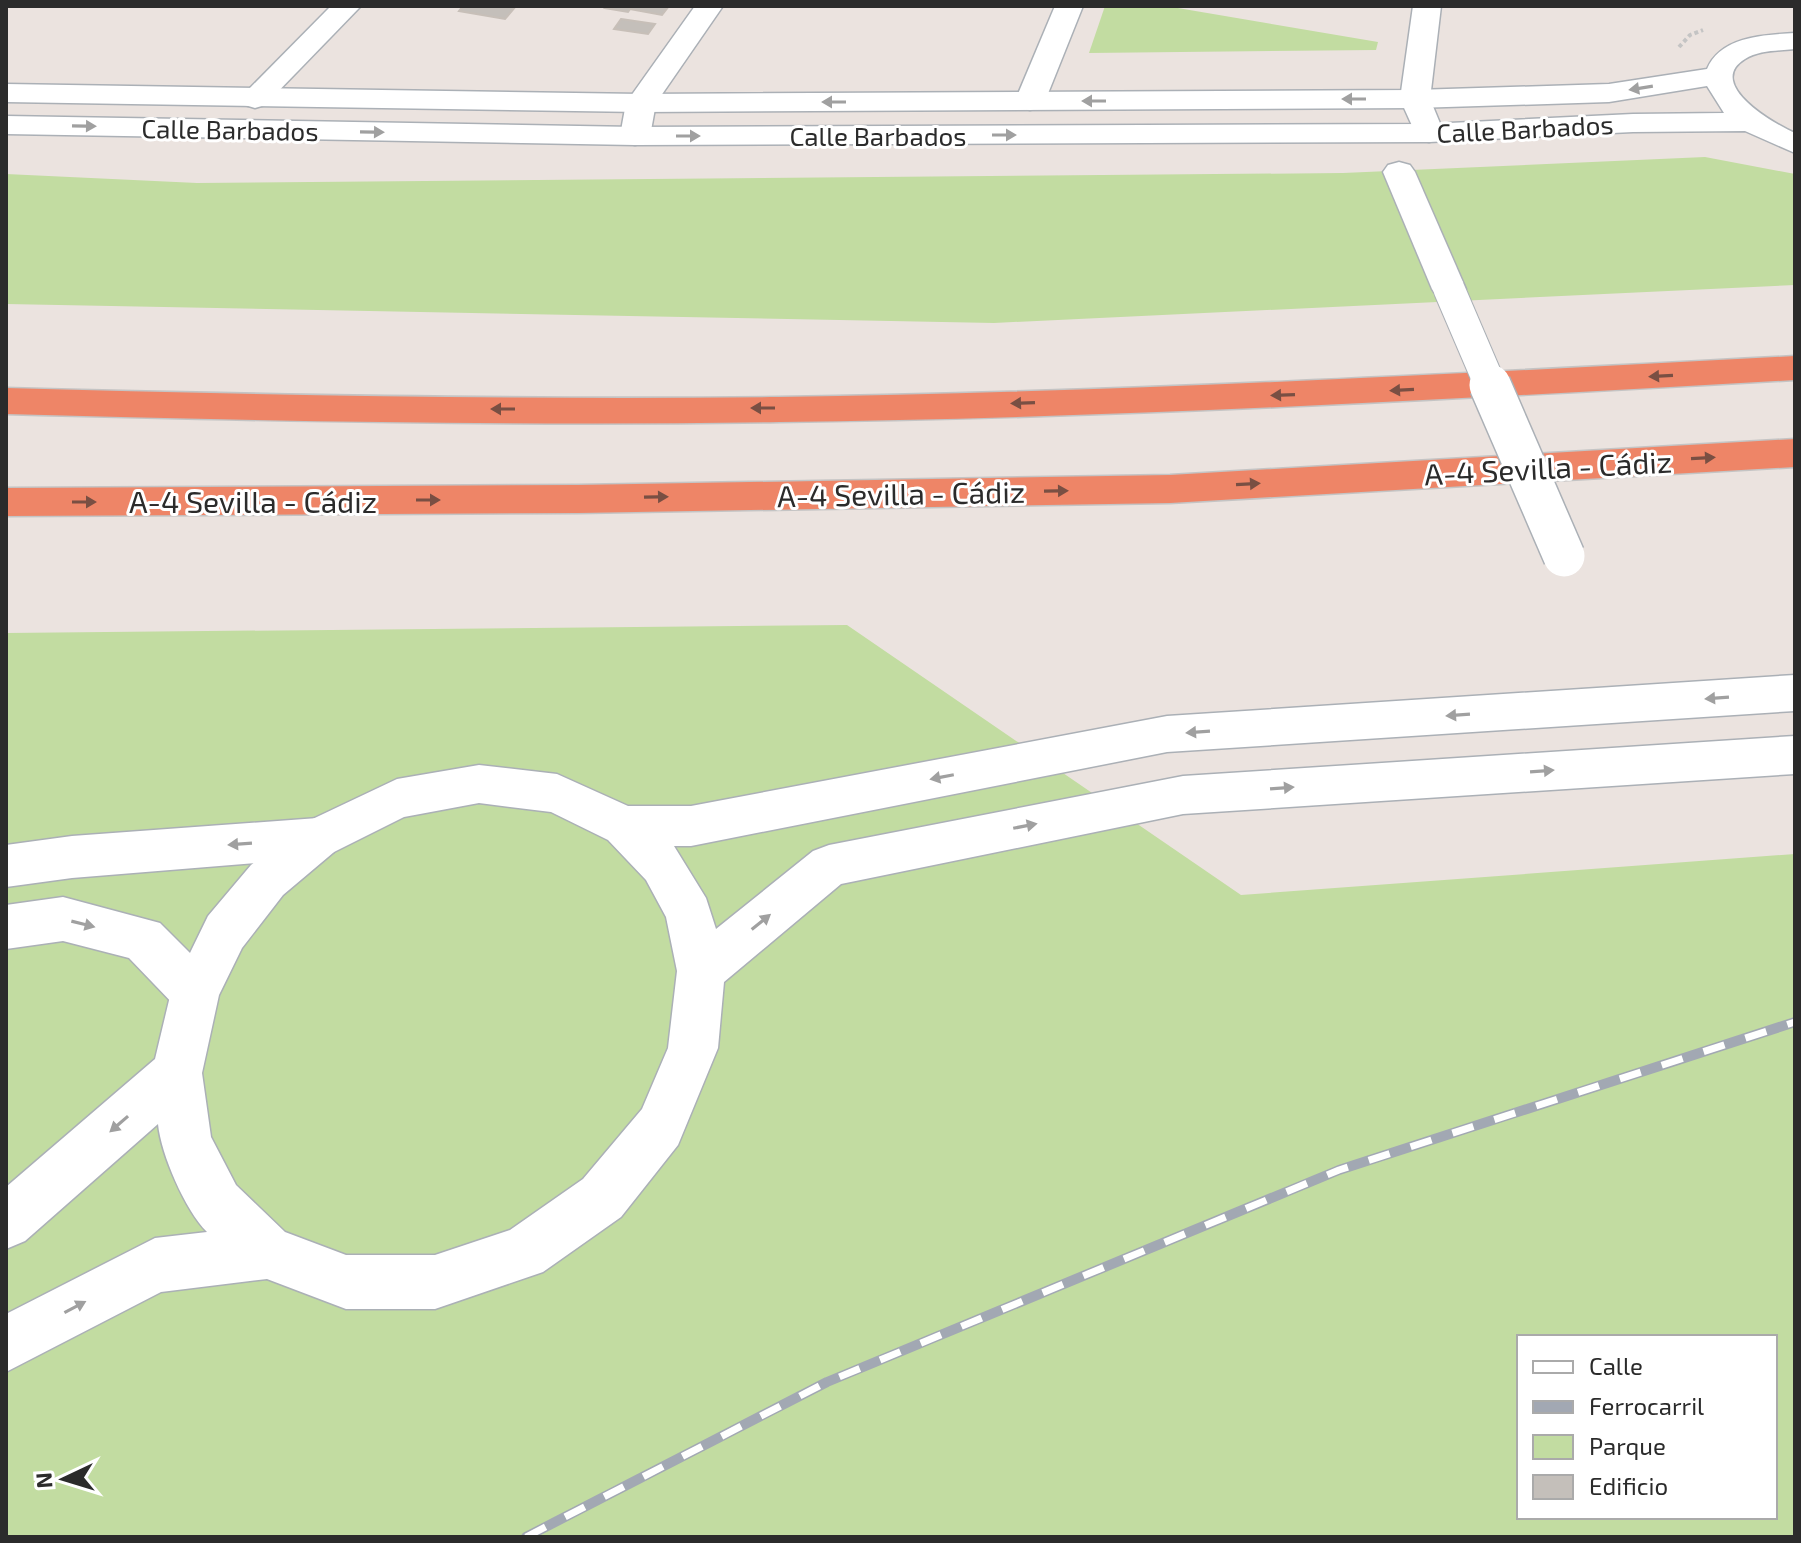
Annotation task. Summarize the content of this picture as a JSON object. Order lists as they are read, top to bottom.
{
  "streets": {
    "highway": ["A-4 Sevilla - Cádiz"],
    "street": ["Calle Barbados"]
  },
  "legend": [
    "Calle",
    "Ferrocarril",
    "Parque",
    "Edificio"
  ],
  "north": "left"
}
